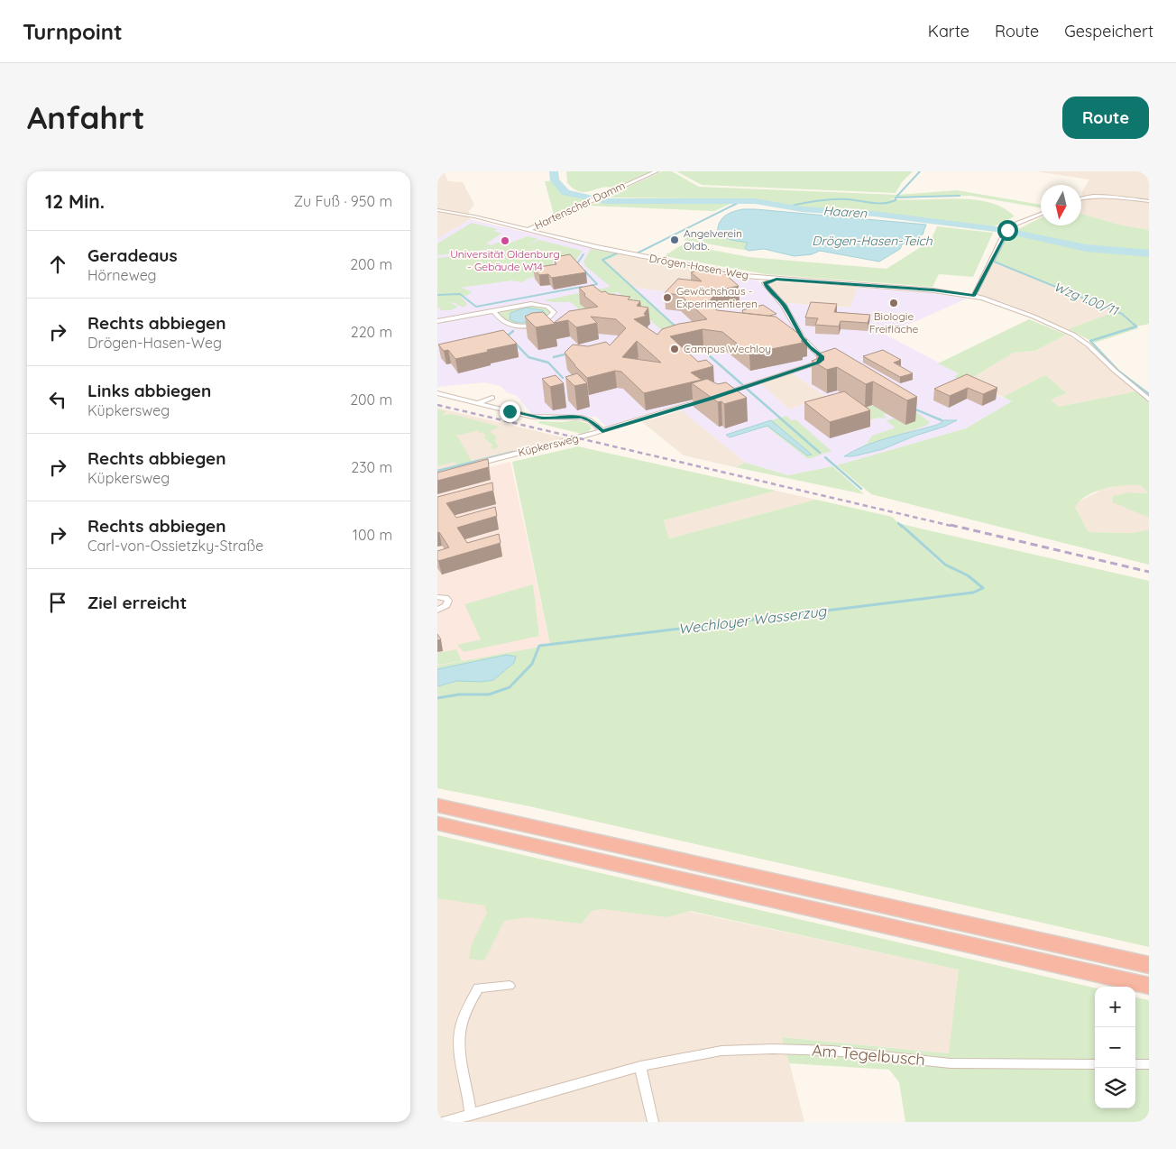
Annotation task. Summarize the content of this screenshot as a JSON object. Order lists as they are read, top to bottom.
{
  "streets": {
    "street": [
      "Hartenscher Damm",
      "Drögen-Hasen-Weg",
      "Küpkersweg",
      "Am Tegelbusch"
    ]
  },
  "crossings": [
    ["Hartenscher Damm", "Drögen-Hasen-Weg"]
  ],
  "water": [
    "Haaren",
    "Drögen-Hasen-Teich",
    "Wzg 1.00/11",
    "Wechloyer Wasserzug"
  ],
  "places": [
    "Angelverein Oldb.",
    "Universität Oldenburg - Gebäude W14",
    "Gewächshaus - Experimentieren",
    "Biologie Freifläche",
    "Campus Wechloy"
  ],
  "north": "bottom",
  "page": {
    "header": "Turnpoint",
    "nav": ["Karte", "Route", "Gespeichert"],
    "buttons": "Route",
    "title": "Anfahrt",
    "heading": ["12 Min.", "Zu Fuß · 950 m"],
    "list": [
      ["Geradeaus", "Hörneweg", "200 m"],
      ["Rechts abbiegen", "Drögen-Hasen-Weg", "220 m"],
      ["Links abbiegen", "Küpkersweg", "200 m"],
      ["Rechts abbiegen", "Küpkersweg", "230 m"],
      ["Rechts abbiegen", "Carl-von-Ossietzky-Straße", "100 m"],
      "Ziel erreicht"
    ],
    "map_buttons": ["+", "−"]
  }
}
